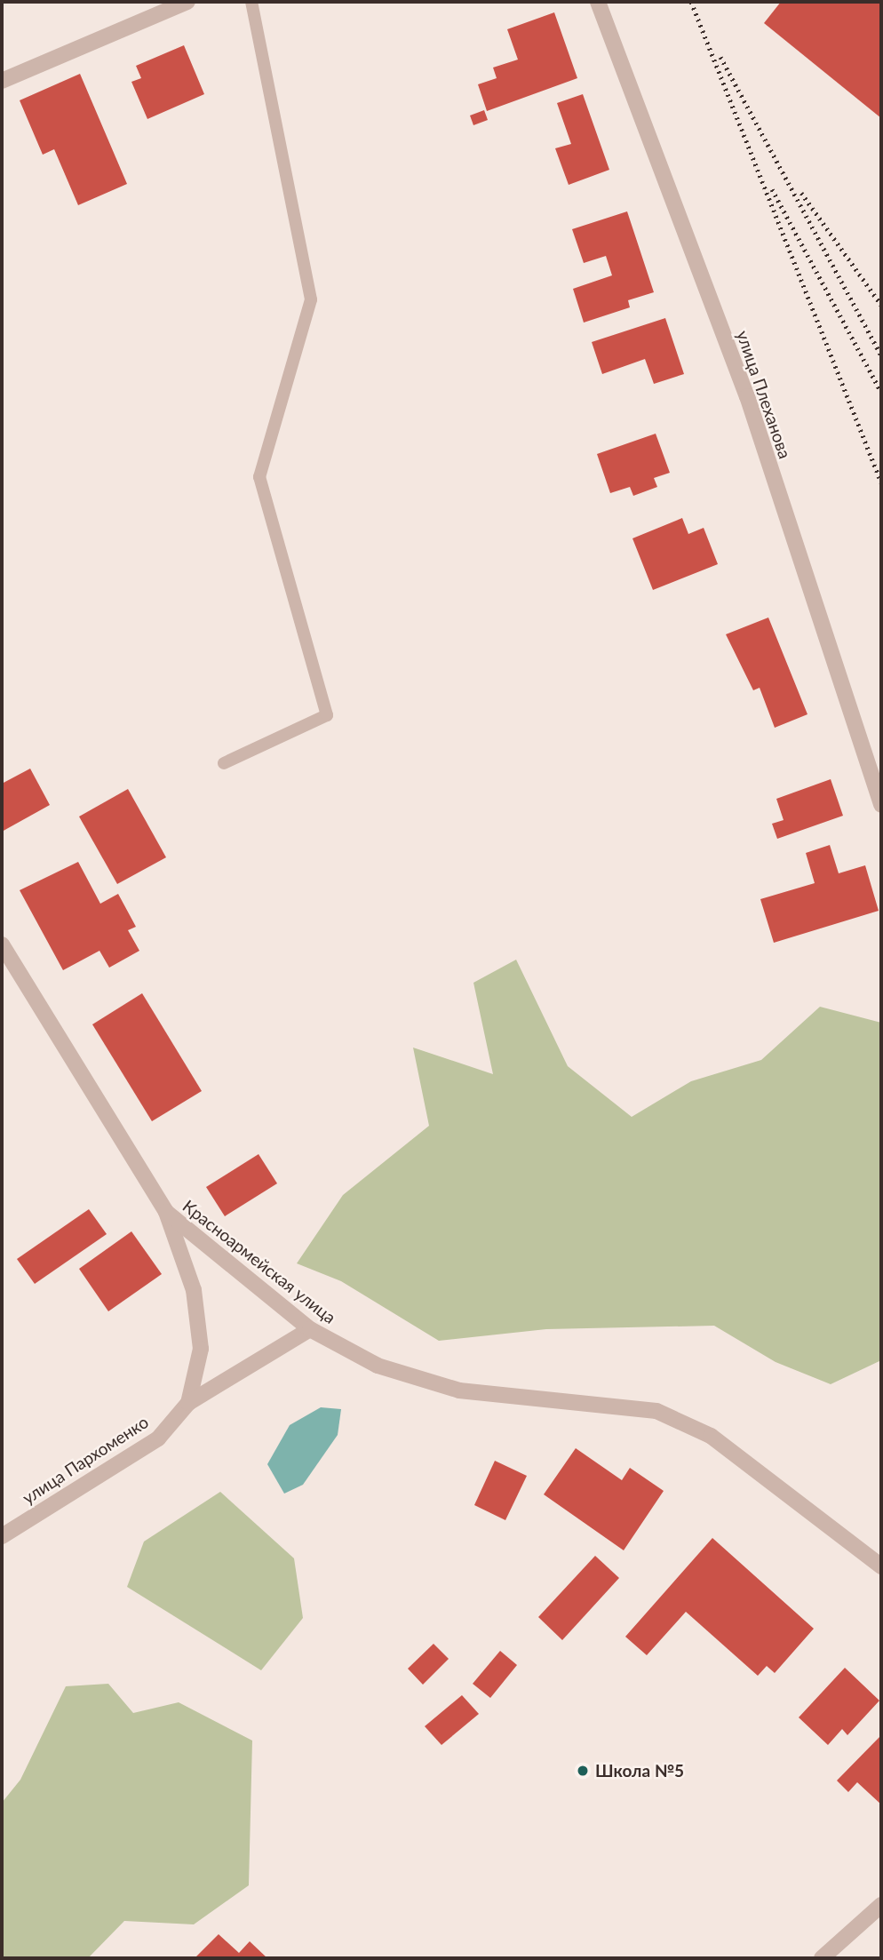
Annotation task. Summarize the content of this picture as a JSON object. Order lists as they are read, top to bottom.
{
  "streets": {
    "street": ["улица Плеханова", "Красноармейская улица", "улица Пархоменко"]
  },
  "crossings": [
    ["Красноармейская улица", "улица Пархоменко"]
  ],
  "places": ["Школа №5"]
}
